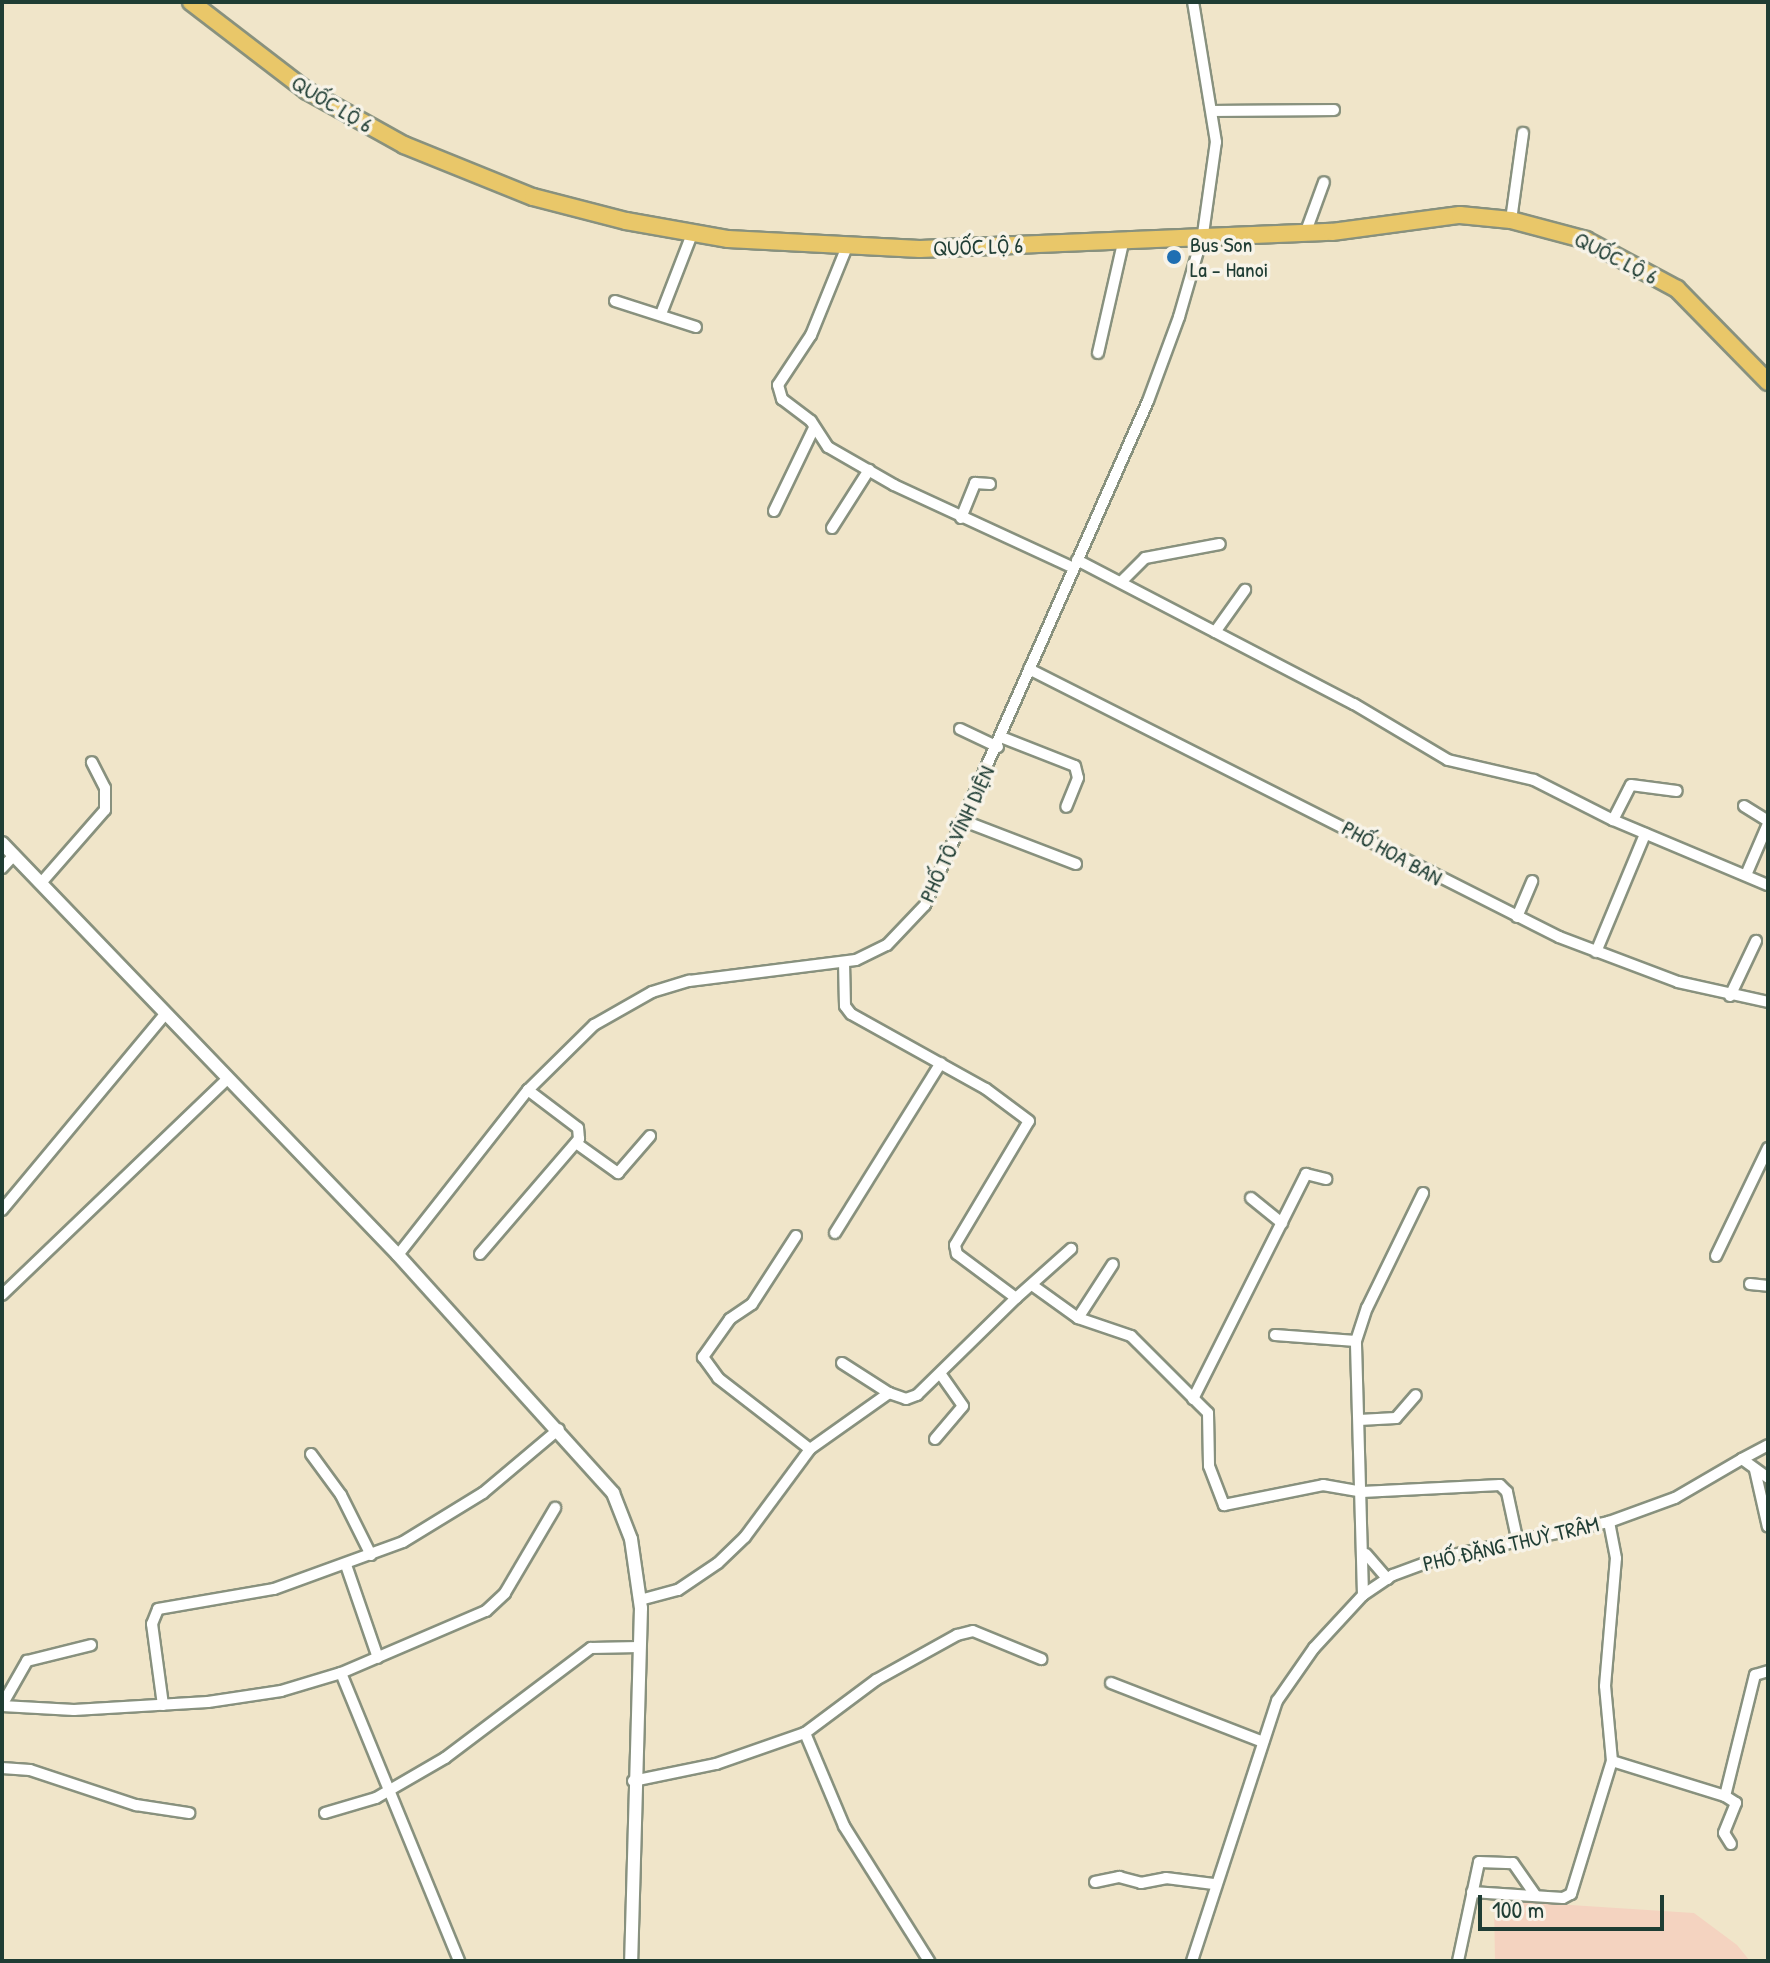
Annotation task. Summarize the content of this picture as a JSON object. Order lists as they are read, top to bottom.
{
  "streets": {
    "highway": ["QUỐC LỘ 6"],
    "street": ["PHỐ TÔ VĨNH DIỆN", "PHỐ HOA BAN", "PHỐ ĐẶNG THUỲ TRÂM"]
  },
  "crossings": [
    ["QUỐC LỘ 6", "PHỐ TÔ VĨNH DIỆN"],
    ["PHỐ TÔ VĨNH DIỆN", "PHỐ HOA BAN"]
  ],
  "places": ["Bus Son La - Hanoi"],
  "scale_bar": "100 m"
}
